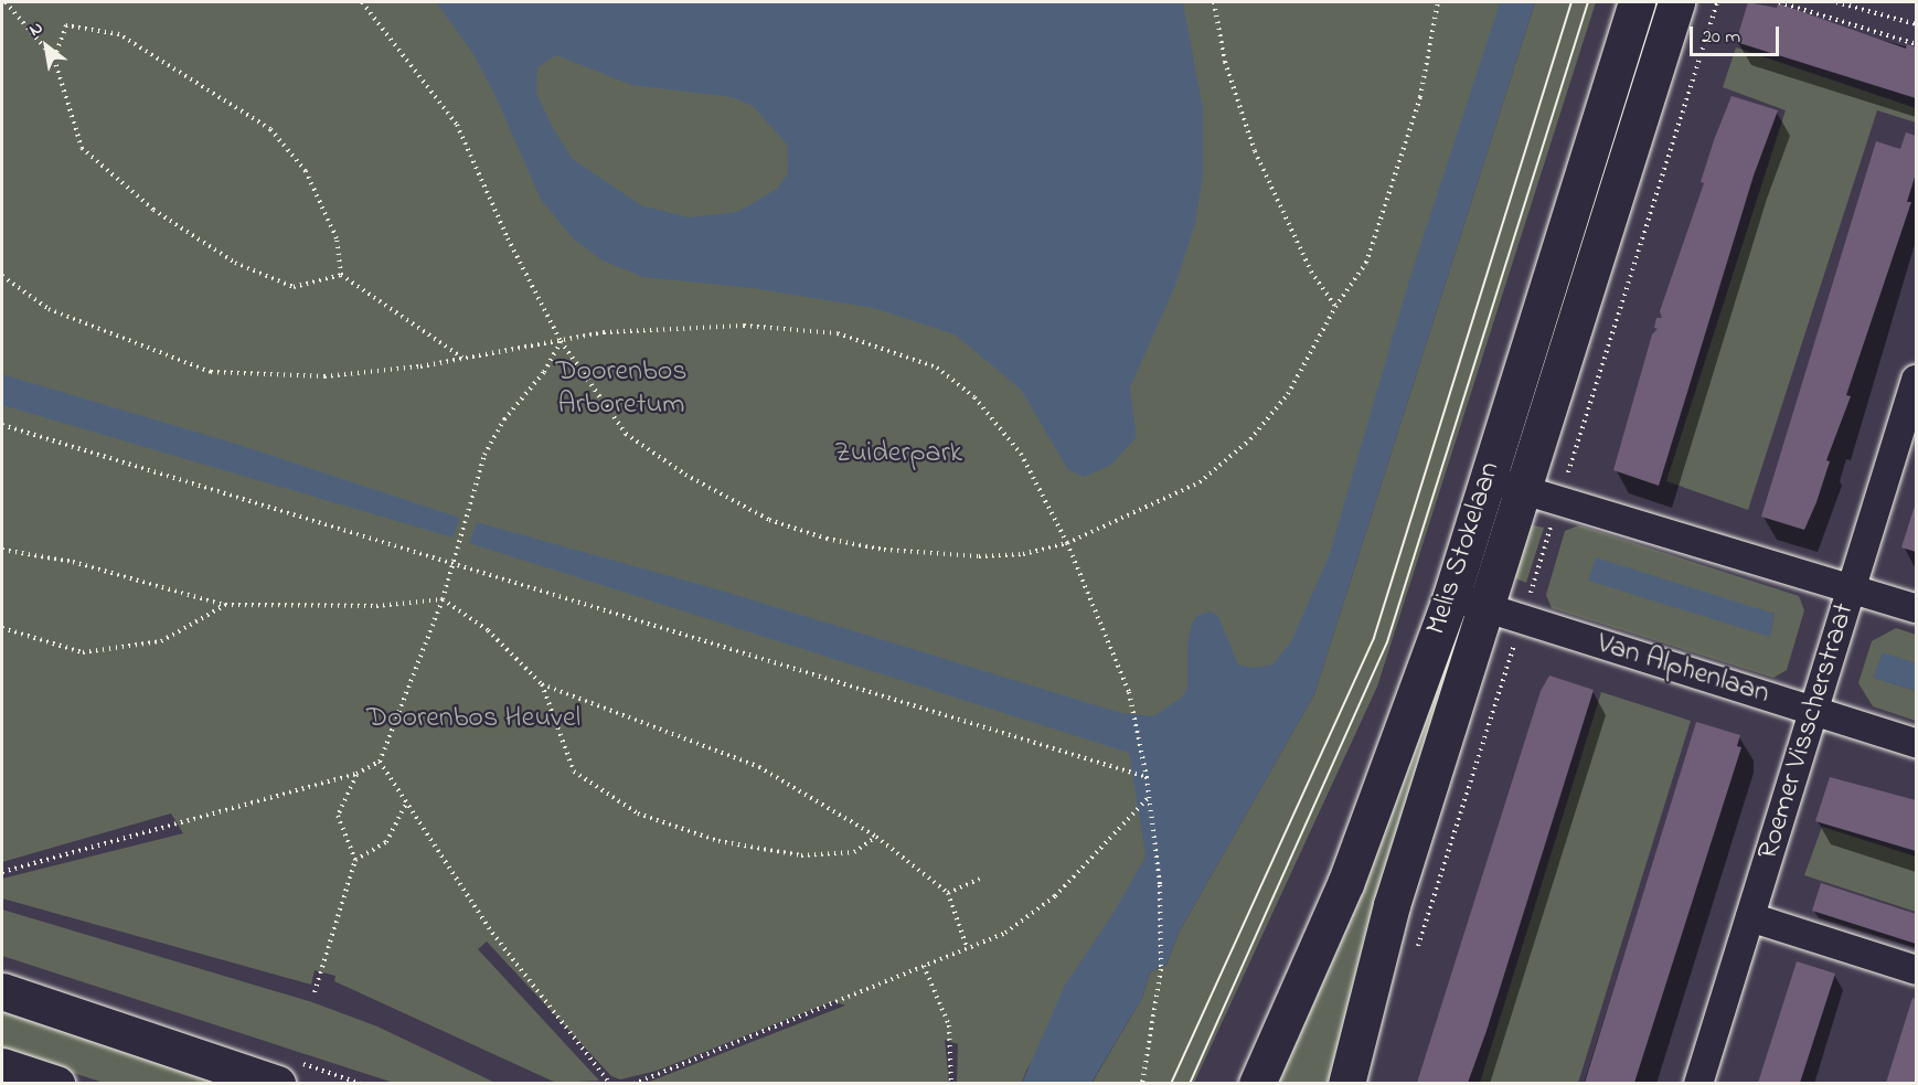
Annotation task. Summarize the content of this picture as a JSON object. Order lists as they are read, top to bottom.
{
  "streets": {
    "street": ["Melis Stokelaan", "Van Alphenlaan", "Roemer Visscherstraat"]
  },
  "crossings": [
    ["Melis Stokelaan", "Van Alphenlaan"],
    ["Van Alphenlaan", "Roemer Visscherstraat"]
  ],
  "parks": ["Doorenbos Arboretum", "Zuiderpark", "Doorenbos Heuvel"],
  "scale_bar": "20 m",
  "north": "top left"
}
